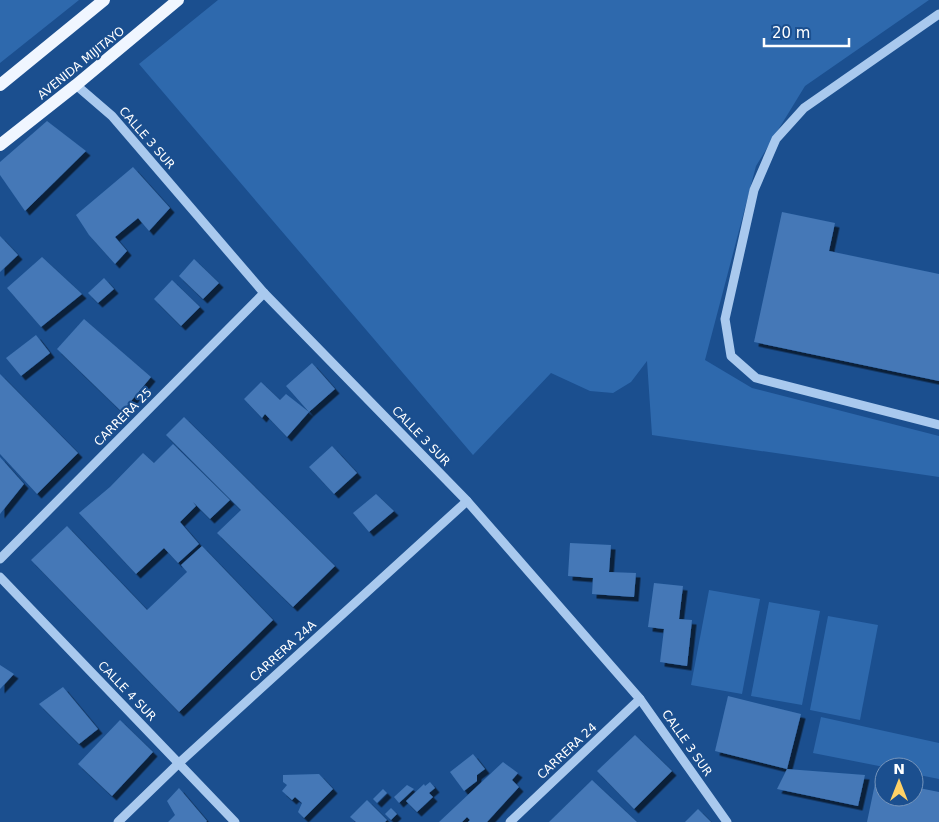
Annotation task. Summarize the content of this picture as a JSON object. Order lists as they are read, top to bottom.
{
  "streets": {
    "main road": ["AVENIDA MIJITAYO"],
    "street": [
      "CALLE 3 SUR",
      "CARRERA 25",
      "CARRERA 24A",
      "CALLE 4 SUR",
      "CARRERA 24"
    ]
  },
  "crossings": [
    ["AVENIDA MIJITAYO", "CALLE 3 SUR"],
    ["CALLE 3 SUR", "CARRERA 25"],
    ["CALLE 3 SUR", "CARRERA 24A"],
    ["CALLE 3 SUR", "CARRERA 24"],
    ["CARRERA 24A", "CALLE 4 SUR"]
  ],
  "scale_bar": "20 m",
  "north": "top"
}
